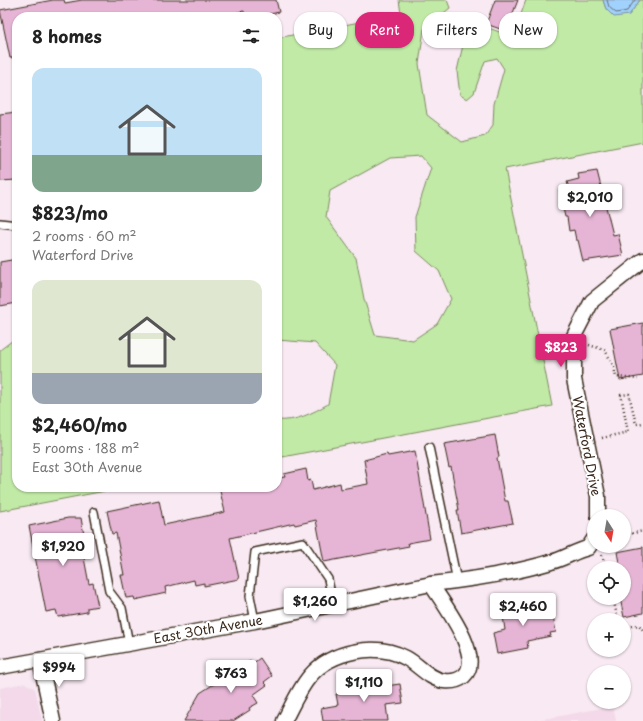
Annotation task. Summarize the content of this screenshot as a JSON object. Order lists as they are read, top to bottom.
{
  "streets": {
    "street": ["Waterford Drive", "East 30th Avenue"]
  },
  "north": "bottom",
  "page": {
    "chip": [
      "Buy",
      "Rent",
      "Filters",
      "New"
    ],
    "heading": "8 homes",
    "list": [
      {
        "name": "$823/mo",
        "note": "2 rooms · 60 m² · Waterford Drive"
      },
      {
        "name": "$2,460/mo",
        "note": "5 rooms · 188 m² · East 30th Avenue"
      }
    ],
    "price": [
      "$2,010",
      "$823",
      "$1,920",
      "$1,260",
      "$2,460",
      "$994",
      "$763",
      "$1,110"
    ],
    "map_buttons": ["+", "−"]
  }
}
